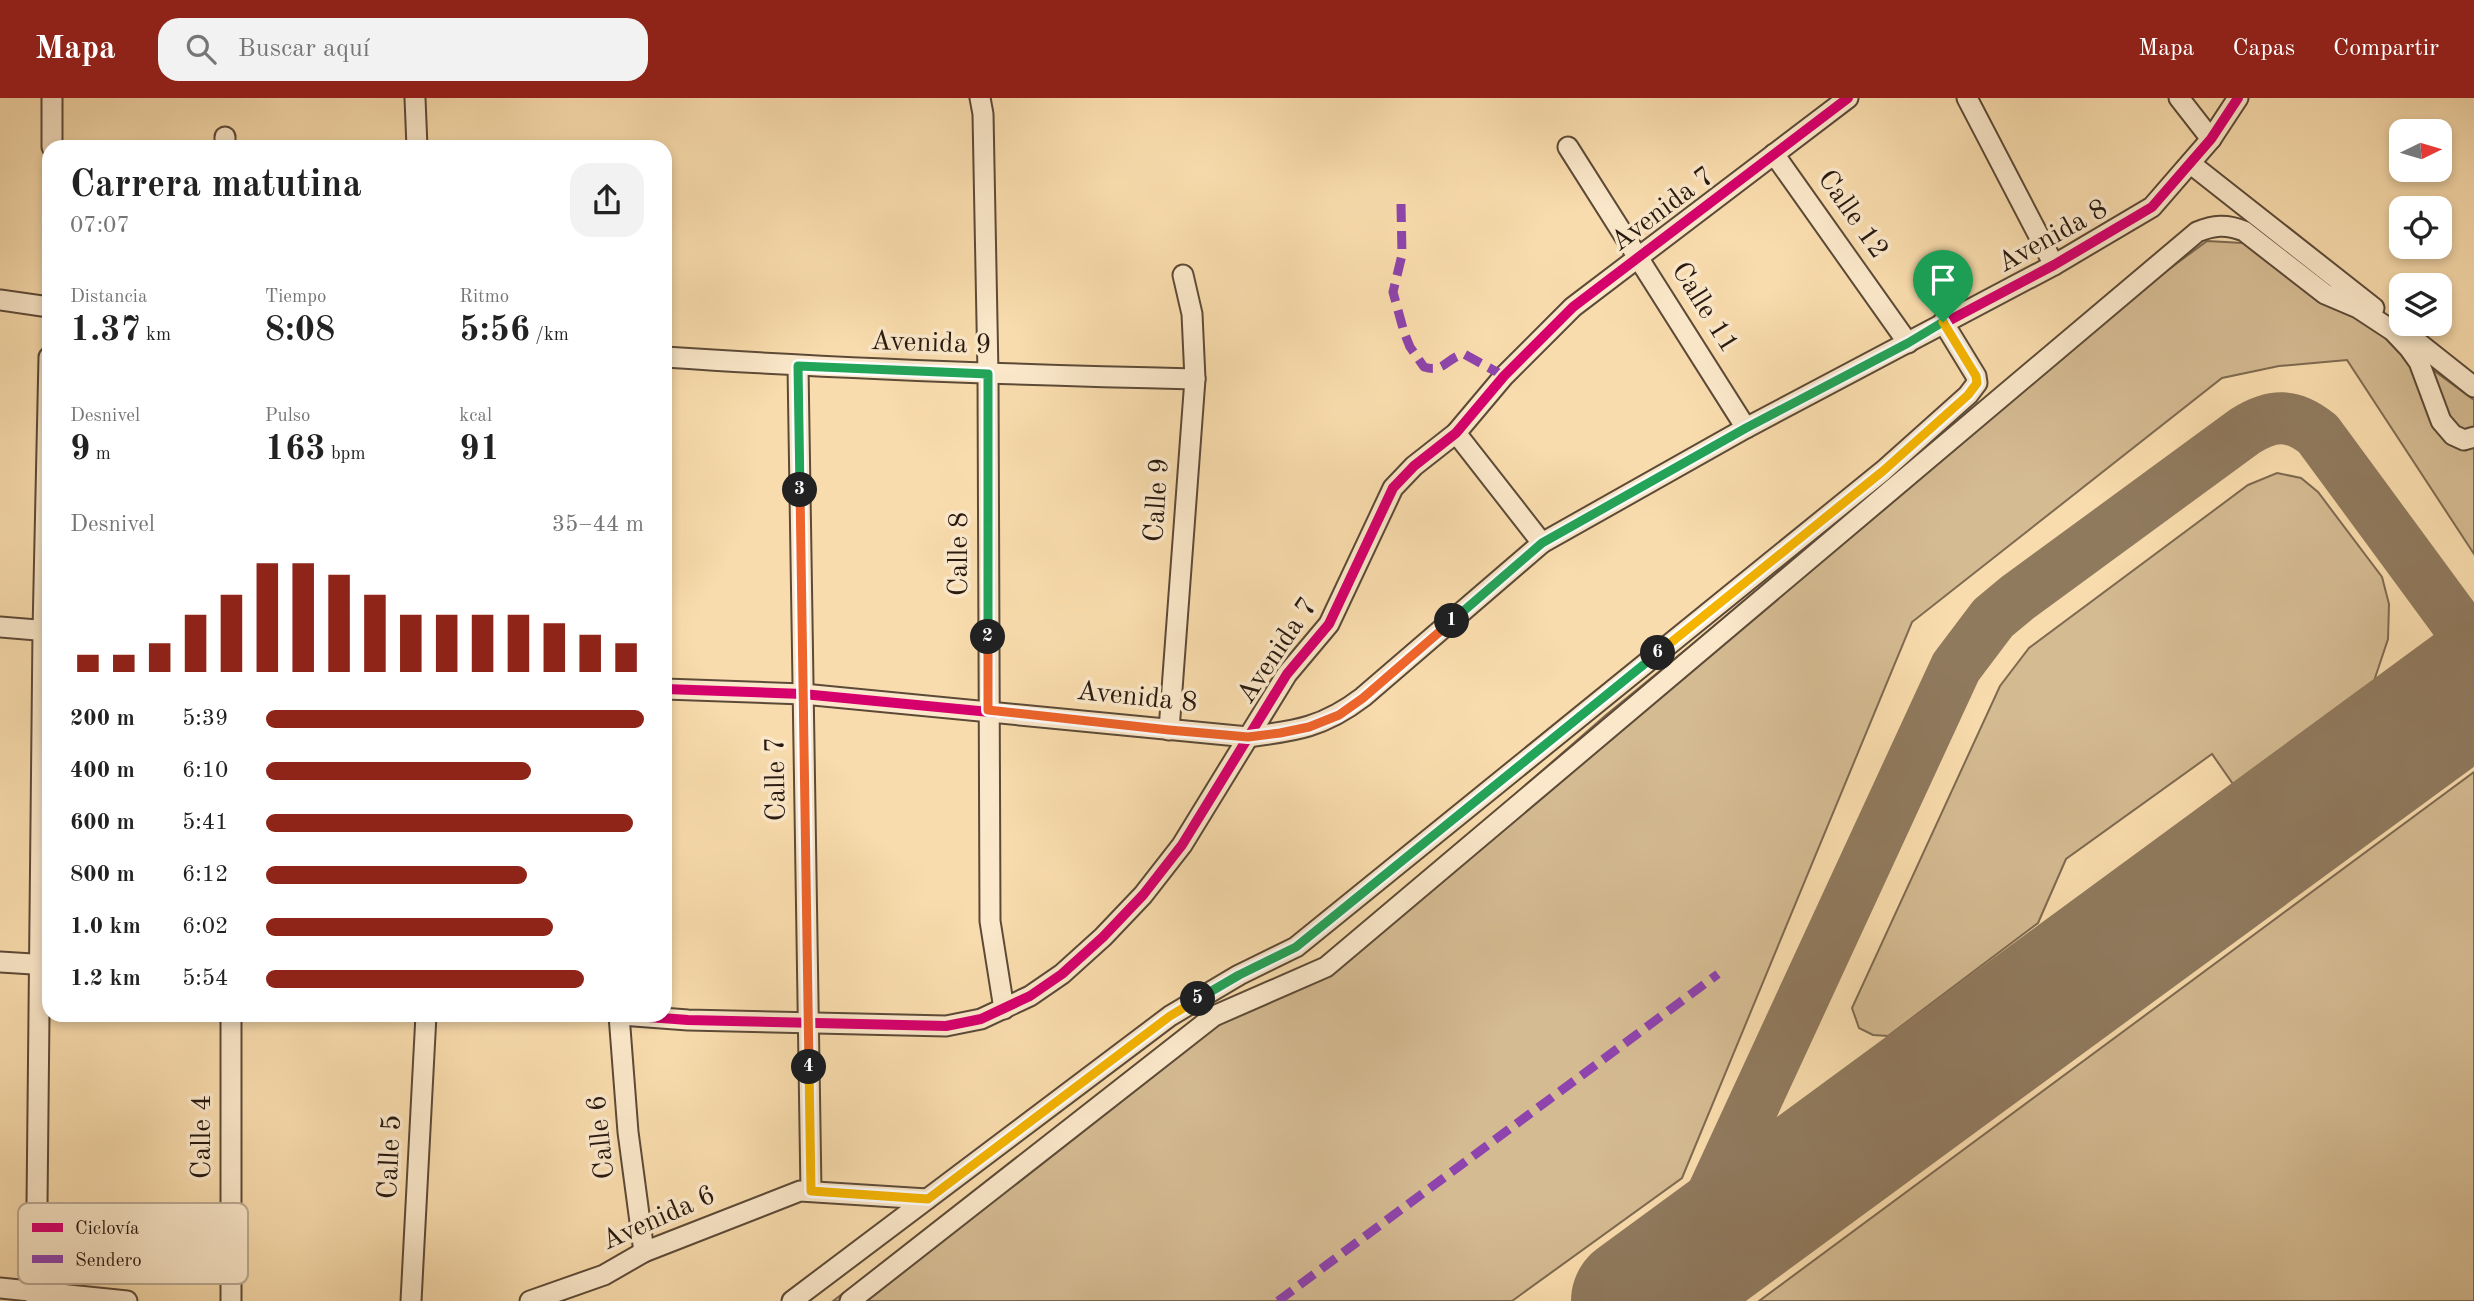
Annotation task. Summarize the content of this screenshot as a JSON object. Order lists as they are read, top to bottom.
{
  "streets": {
    "street": [
      "Avenida 7",
      "Calle 12",
      "Avenida 8",
      "Calle 11",
      "Avenida 9",
      "Calle 9",
      "Calle 8",
      "Calle 7",
      "Calle 4",
      "Calle 6",
      "Calle 5",
      "Avenida 6"
    ]
  },
  "crossings": [
    ["Avenida 7", "Calle 12"],
    ["Avenida 7", "Avenida 8"],
    ["Avenida 7", "Calle 11"],
    ["Avenida 7", "Calle 8"],
    ["Avenida 7", "Calle 7"],
    ["Calle 12", "Avenida 8"],
    ["Avenida 8", "Calle 11"],
    ["Avenida 8", "Calle 9"],
    ["Avenida 8", "Calle 8"],
    ["Avenida 8", "Calle 7"],
    ["Avenida 9", "Calle 9"],
    ["Avenida 9", "Calle 8"],
    ["Avenida 9", "Calle 7"],
    ["Calle 7", "Avenida 6"],
    ["Calle 6", "Avenida 6"]
  ],
  "legend": ["Ciclovía", "Sendero"],
  "north": "right",
  "page": {
    "header": "Mapa",
    "search": "Buscar aquí",
    "nav": ["Mapa", "Capas", "Compartir"],
    "heading": ["Carrera matutina", "07:07"],
    "stats": [
      ["Distancia", "1.37 km"],
      ["Tiempo", "8:08"],
      ["Ritmo", "5:56 /km"],
      ["Desnivel", "9 m"],
      ["Pulso", "163 bpm"],
      ["kcal", "91"]
    ],
    "pins": [
      "3",
      "1",
      "2",
      "6",
      "5",
      "4"
    ],
    "chart": ["Desnivel", "35–44 m"],
    "list": [
      {
        "name": "200 m",
        "note": "5:39"
      },
      {
        "name": "400 m",
        "note": "6:10"
      },
      {
        "name": "600 m",
        "note": "5:41"
      },
      {
        "name": "800 m",
        "note": "6:12"
      },
      {
        "name": "1.0 km",
        "note": "6:02"
      },
      {
        "name": "1.2 km",
        "note": "5:54"
      }
    ]
  }
}
